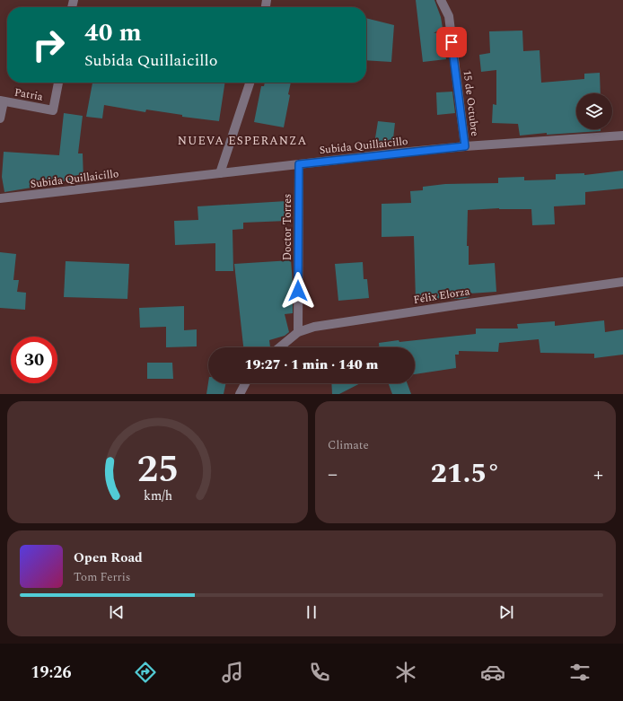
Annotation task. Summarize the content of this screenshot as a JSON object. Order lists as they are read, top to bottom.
{
  "streets": {
    "street": [
      "Patria",
      "15 de Octubre",
      "Subida Quillaicillo",
      "Doctor Torres",
      "Félix Elorza"
    ]
  },
  "crossings": [
    ["15 de Octubre", "Subida Quillaicillo"],
    ["Subida Quillaicillo", "Doctor Torres"],
    ["Doctor Torres", "Félix Elorza"]
  ],
  "districts": ["NUEVA ESPERANZA"],
  "page": {
    "turn": ["40 m", "Subida Quillaicillo"],
    "limit": "30",
    "trip": "19:27 · 1 min · 140 m",
    "tile": "Climate",
    "heat": ["−", "21.5°", "+"],
    "song": ["Open Road", "Tom Ferris"],
    "tabs": "19:26",
    "gauge": ["25", "km/h"]
  }
}
